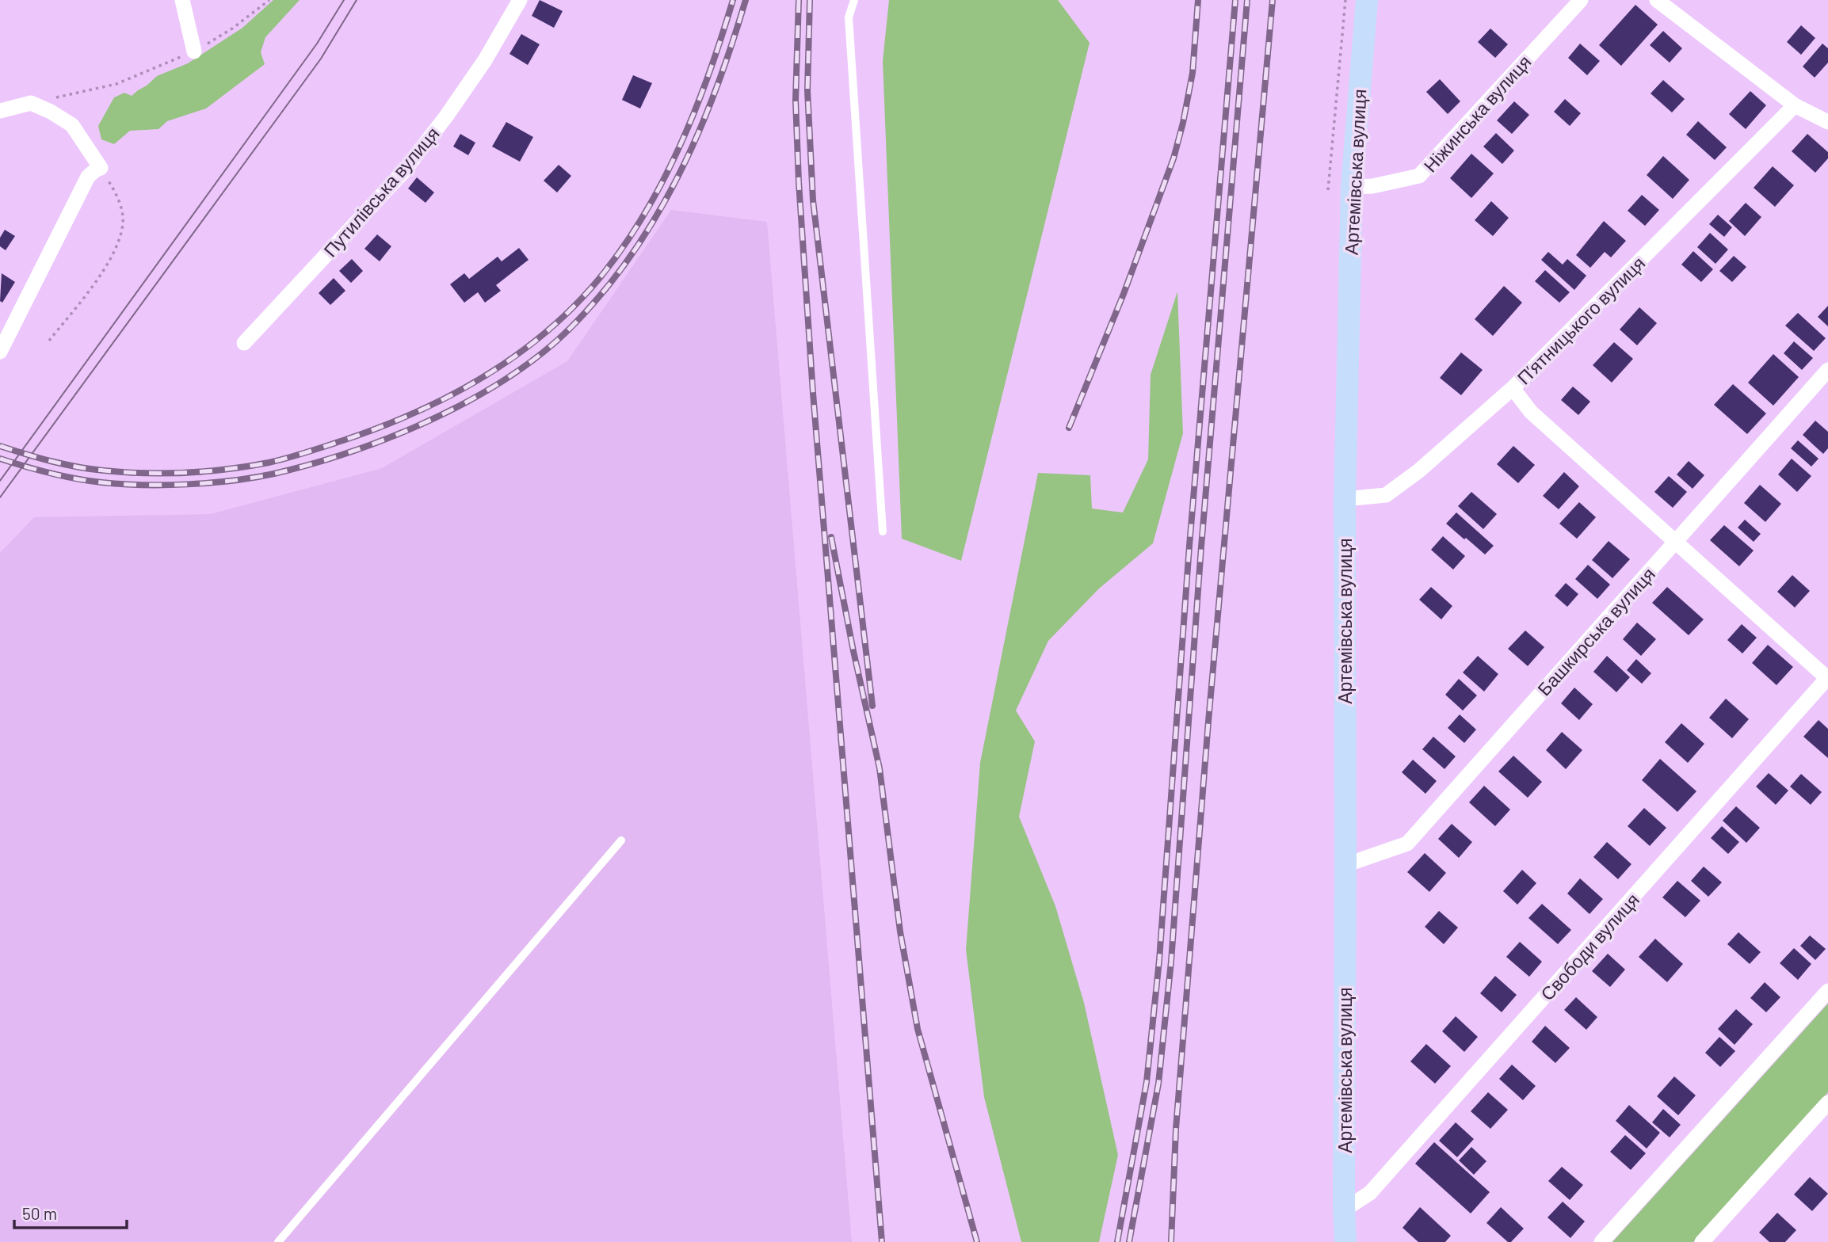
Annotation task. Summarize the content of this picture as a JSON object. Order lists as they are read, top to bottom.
{
  "streets": {
    "main road": ["Артемівська вулиця"],
    "street": [
      "Ніжинська вулиця",
      "Путилівська вулиця",
      "П’ятницького вулиця",
      "Башкирська вулиця",
      "Свободи вулиця"
    ]
  },
  "crossings": [
    ["Ніжинська вулиця", "Артемівська вулиця"],
    ["Артемівська вулиця", "П’ятницького вулиця"],
    ["Артемівська вулиця", "Башкирська вулиця"],
    ["Артемівська вулиця", "Свободи вулиця"]
  ],
  "scale_bar": "50 m"
}
